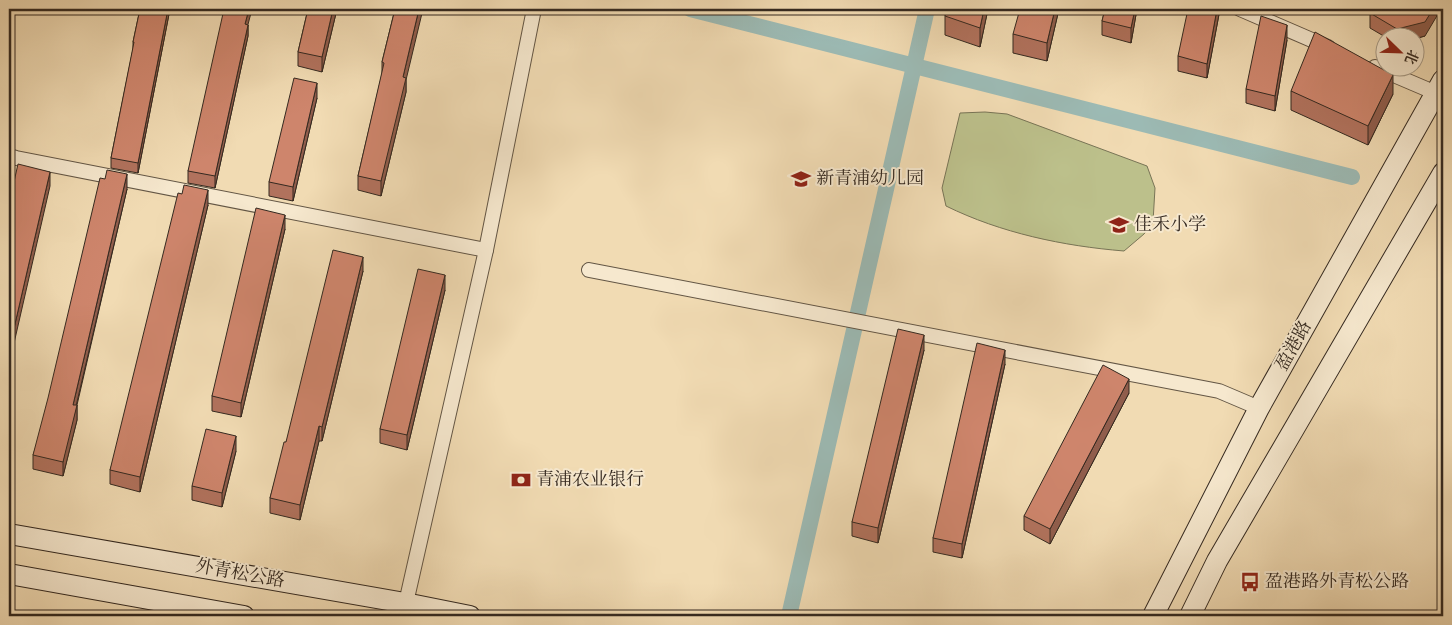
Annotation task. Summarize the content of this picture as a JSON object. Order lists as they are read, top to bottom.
{
  "streets": {
    "main road": ["盈港路", "外青松公路"]
  },
  "places": {
    "school or university": ["新青浦幼儿园", "佳禾小学"],
    "bank": ["青浦农业银行"],
    "bus stop": ["盈港路外青松公路"]
  },
  "north": "bottom right"
}
